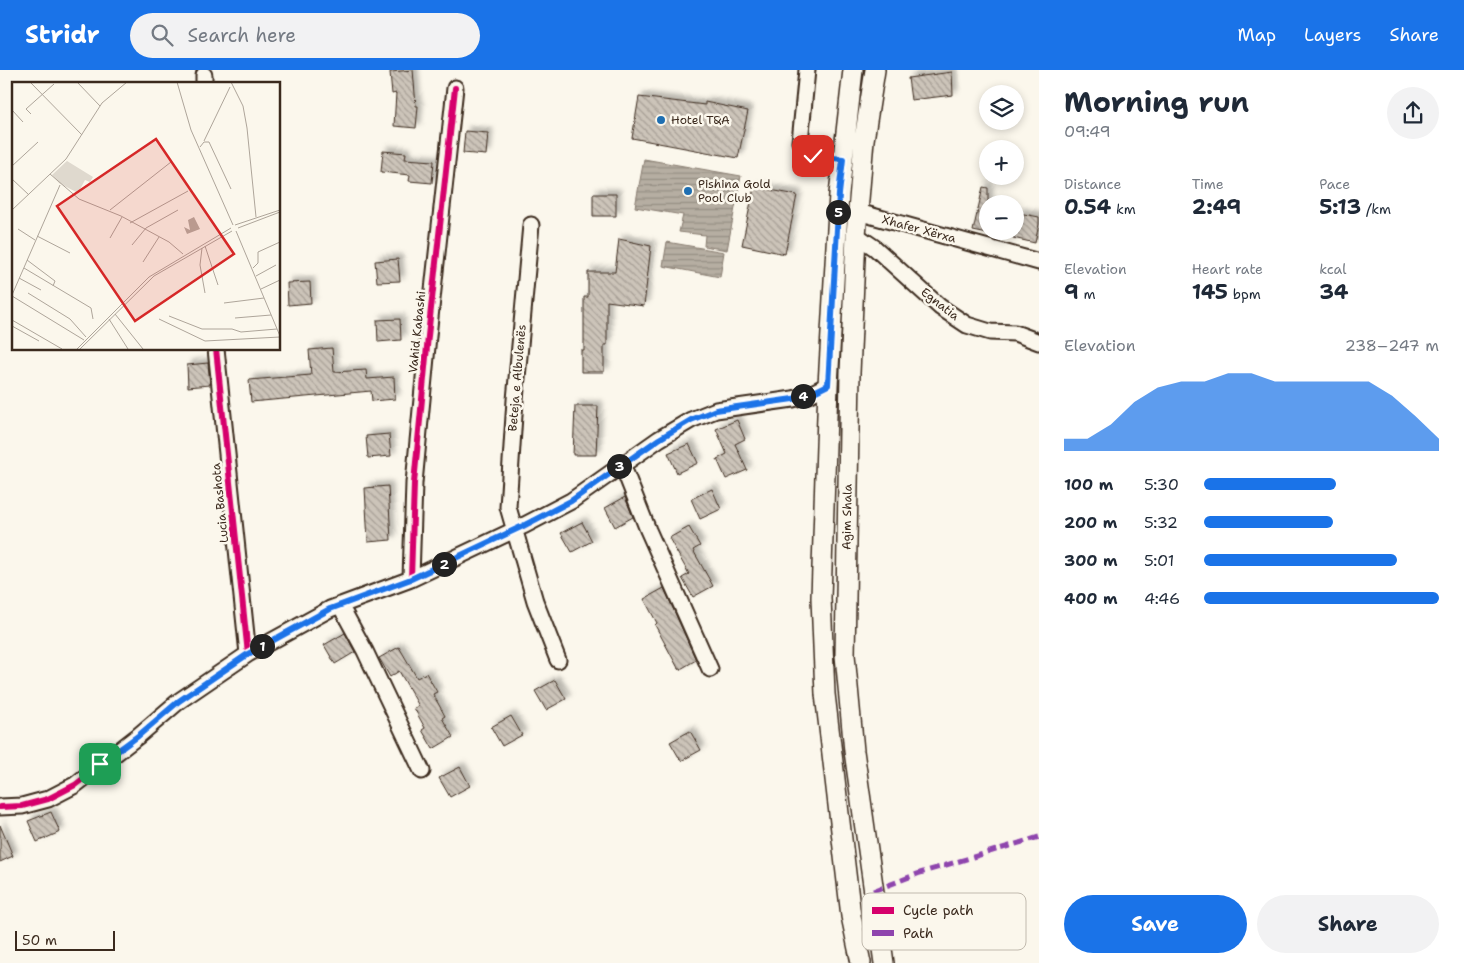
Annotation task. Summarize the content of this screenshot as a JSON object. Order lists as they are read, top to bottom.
{
  "streets": {
    "main road": ["Agim Shala"],
    "street": [
      "Xhafer Xërxa",
      "Egnatia",
      "Vahid Kabashi",
      "Beteja e Albulenës",
      "Lucia Bashota"
    ]
  },
  "crossings": [
    ["Xhafer Xërxa", "Agim Shala"],
    ["Egnatia", "Agim Shala"]
  ],
  "places": ["Hotel T&A", "Pishina Gold Pool Club"],
  "legend": ["Cycle path", "Path"],
  "scale_bar": "50 m",
  "page": {
    "header": "Stridr",
    "search": "Search here",
    "nav": ["Map", "Layers", "Share"],
    "heading": ["Morning run", "09:49"],
    "map_buttons": ["+", "−"],
    "stats": [
      ["Distance", "0.54 km"],
      ["Time", "2:49"],
      ["Pace", "5:13 /km"],
      ["Elevation", "9 m"],
      ["Heart rate", "145 bpm"],
      ["kcal", "34"]
    ],
    "pins": [
      "5",
      "4",
      "3",
      "2",
      "1"
    ],
    "chart": ["Elevation", "238–247 m"],
    "list": [
      {
        "name": "100 m",
        "note": "5:30"
      },
      {
        "name": "200 m",
        "note": "5:32"
      },
      {
        "name": "300 m",
        "note": "5:01"
      },
      {
        "name": "400 m",
        "note": "4:46"
      }
    ],
    "buttons": ["Save", "Share"],
    "scale": "50 m"
  }
}
